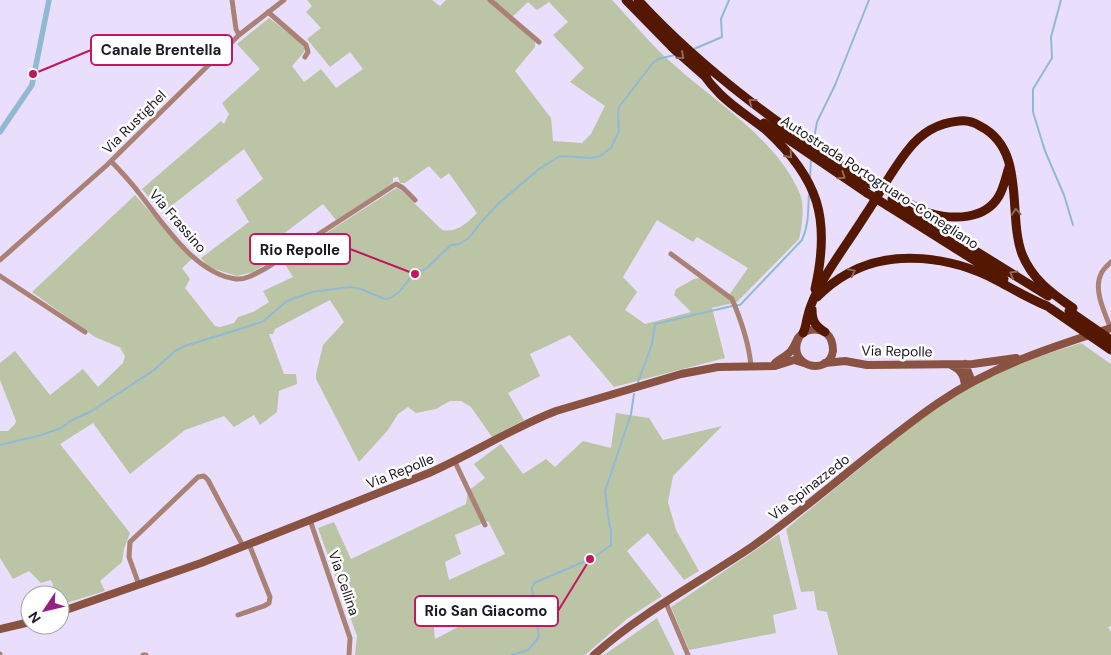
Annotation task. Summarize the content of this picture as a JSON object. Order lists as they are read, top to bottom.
{
  "streets": {
    "highway": ["Autostrada Portogruaro-Conegliano"],
    "street": [
      "Via Rustighel",
      "Via Frassino",
      "Via Repolle",
      "Via Spinazzedo",
      "Via Cellina"
    ]
  },
  "crossings": [
    ["Via Rustighel", "Via Frassino"],
    ["Via Repolle", "Via Spinazzedo"],
    ["Via Repolle", "Via Cellina"]
  ],
  "places": ["Canale Brentella", "Rio Repolle", "Rio San Giacomo"],
  "north": "bottom left"
}
